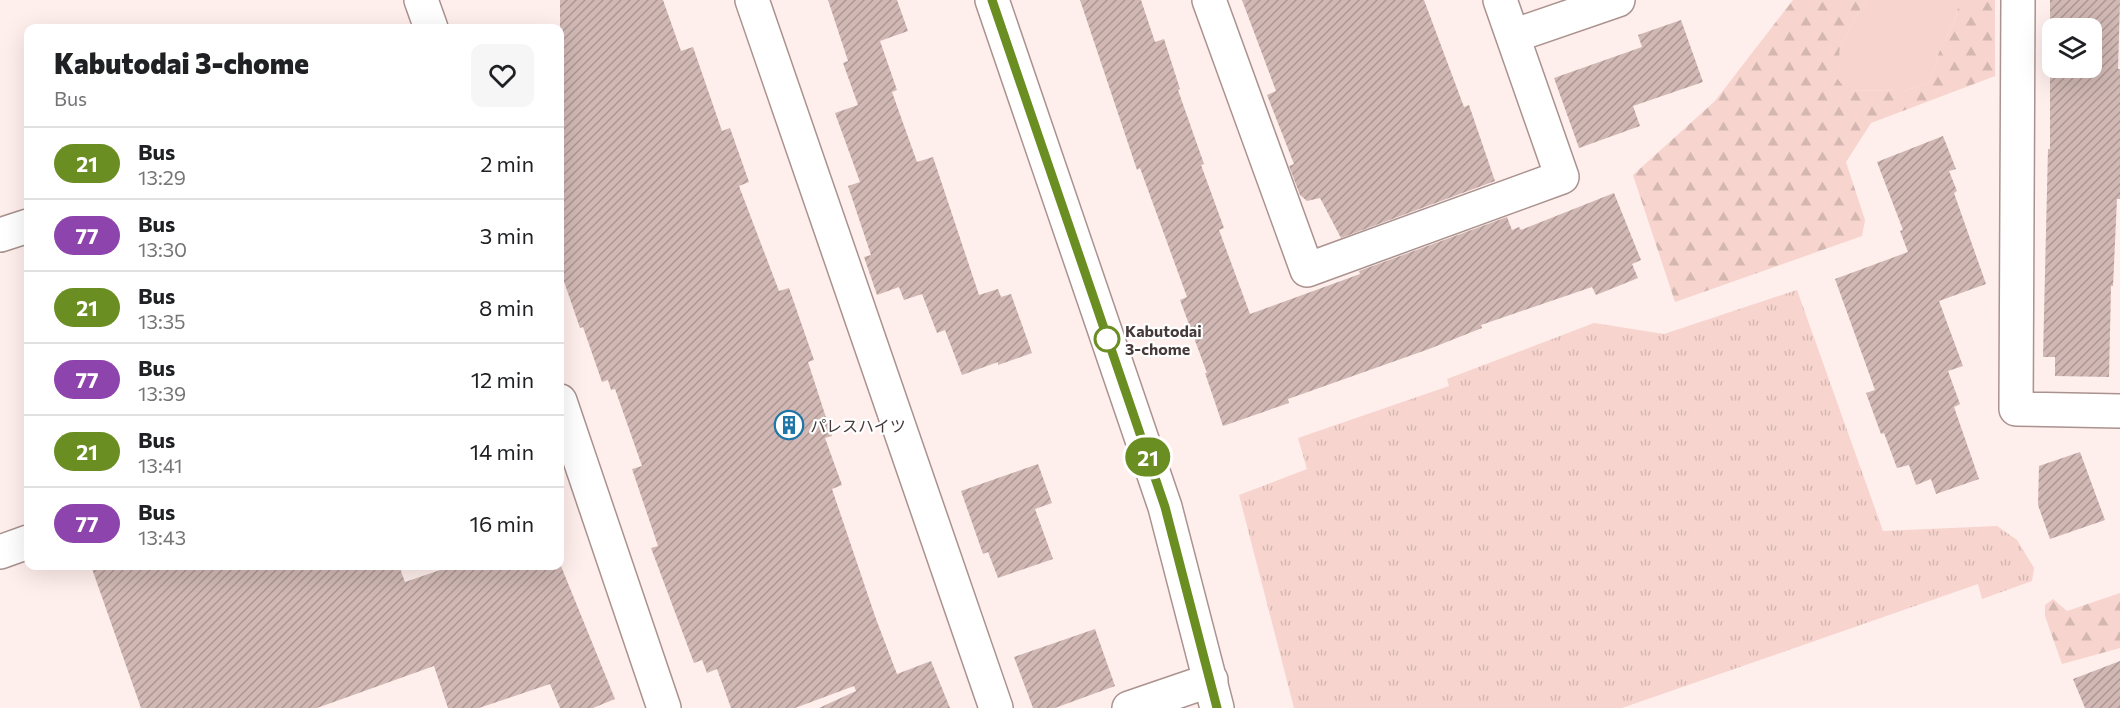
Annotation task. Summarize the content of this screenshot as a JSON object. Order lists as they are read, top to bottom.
{
  "places": {
    "other": ["Kabutodai 3-chome"],
    "building": ["パレスハイツ"]
  },
  "lines": ["bus line 21"],
  "page": {
    "on_map": "21",
    "heading": ["Kabutodai 3-chome", "Bus"],
    "list": [
      {
        "mark": "21",
        "name": "Bus",
        "note": "13:29",
        "value": "2 min"
      },
      {
        "mark": "77",
        "name": "Bus",
        "note": "13:30",
        "value": "3 min"
      },
      {
        "mark": "21",
        "name": "Bus",
        "note": "13:35",
        "value": "8 min"
      },
      {
        "mark": "77",
        "name": "Bus",
        "note": "13:39",
        "value": "12 min"
      },
      {
        "mark": "21",
        "name": "Bus",
        "note": "13:41",
        "value": "14 min"
      },
      {
        "mark": "77",
        "name": "Bus",
        "note": "13:43",
        "value": "16 min"
      }
    ]
  }
}
